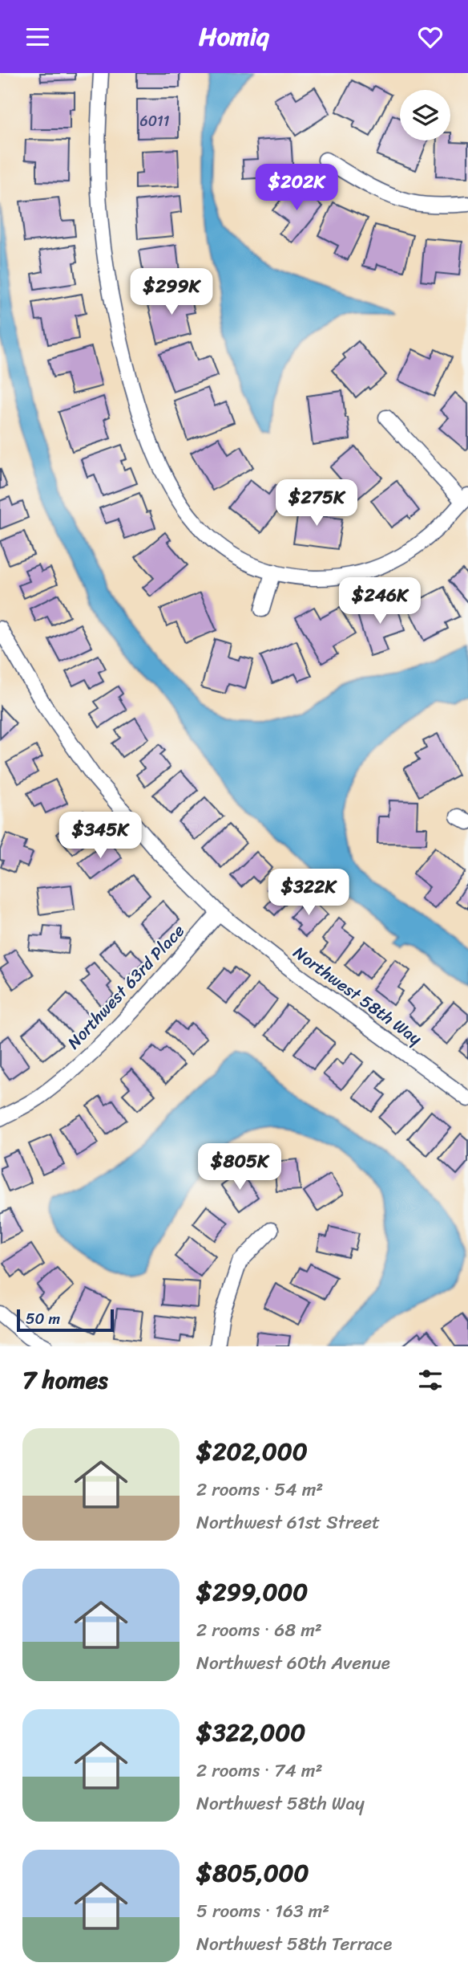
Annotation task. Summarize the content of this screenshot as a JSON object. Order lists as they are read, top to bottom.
{
  "streets": {
    "street": ["Northwest 63rd Place", "Northwest 58th Way"]
  },
  "crossings": [
    ["Northwest 63rd Place", "Northwest 58th Way"]
  ],
  "house_numbers": ["6011"],
  "scale_bar": "50 m",
  "page": {
    "header": "Homiq",
    "price": [
      "$202K",
      "$299K",
      "$275K",
      "$246K",
      "$345K",
      "$322K",
      "$805K"
    ],
    "scale": "50 m",
    "heading": "7 homes",
    "list": [
      {
        "name": "$202,000",
        "note": "2 rooms · 54 m² · Northwest 61st Street"
      },
      {
        "name": "$299,000",
        "note": "2 rooms · 68 m² · Northwest 60th Avenue"
      },
      {
        "name": "$322,000",
        "note": "2 rooms · 74 m² · Northwest 58th Way"
      },
      {
        "name": "$805,000",
        "note": "5 rooms · 163 m² · Northwest 58th Terrace"
      }
    ]
  }
}
